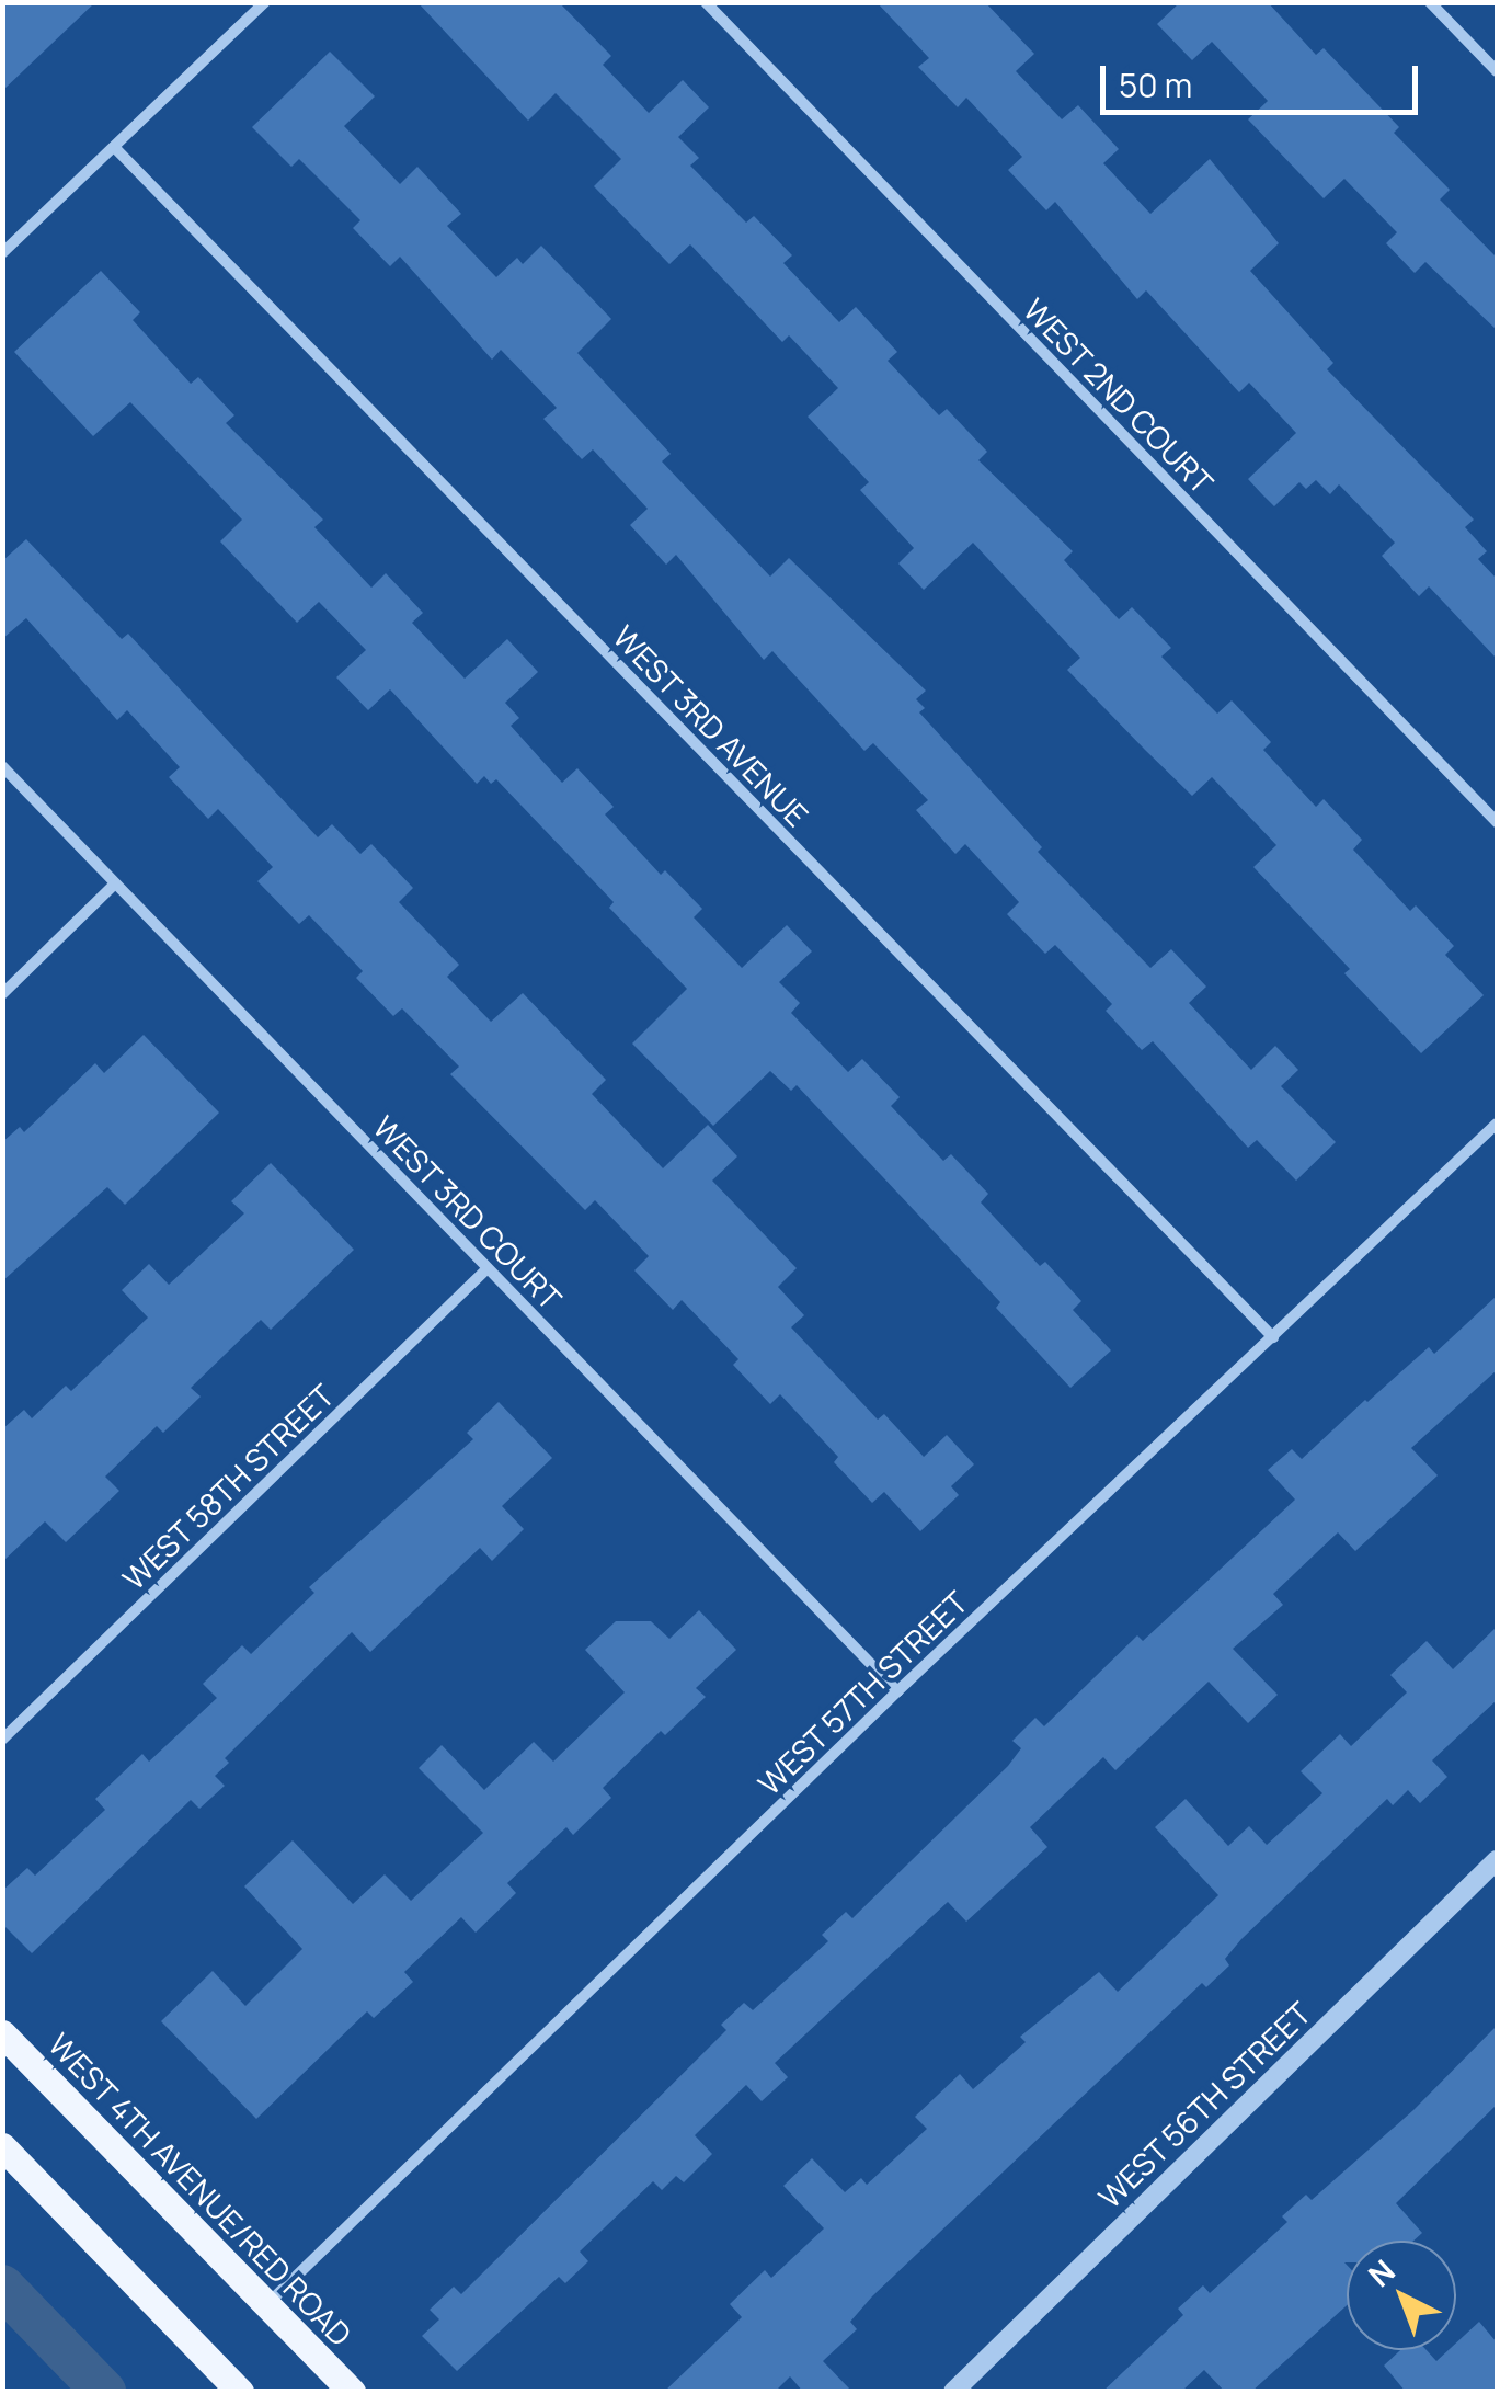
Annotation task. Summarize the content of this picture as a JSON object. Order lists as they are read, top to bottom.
{
  "streets": {
    "main road": ["WEST 4TH AVENUE/RED ROAD"],
    "street": [
      "WEST 2ND COURT",
      "WEST 3RD AVENUE",
      "WEST 3RD COURT",
      "WEST 58TH STREET",
      "WEST 57TH STREET",
      "WEST 56TH STREET"
    ]
  },
  "crossings": [
    ["WEST 3RD AVENUE", "WEST 57TH STREET"],
    ["WEST 3RD COURT", "WEST 58TH STREET"],
    ["WEST 3RD COURT", "WEST 57TH STREET"],
    ["WEST 57TH STREET", "WEST 4TH AVENUE/RED ROAD"]
  ],
  "scale_bar": "50 m",
  "north": "top left"
}
